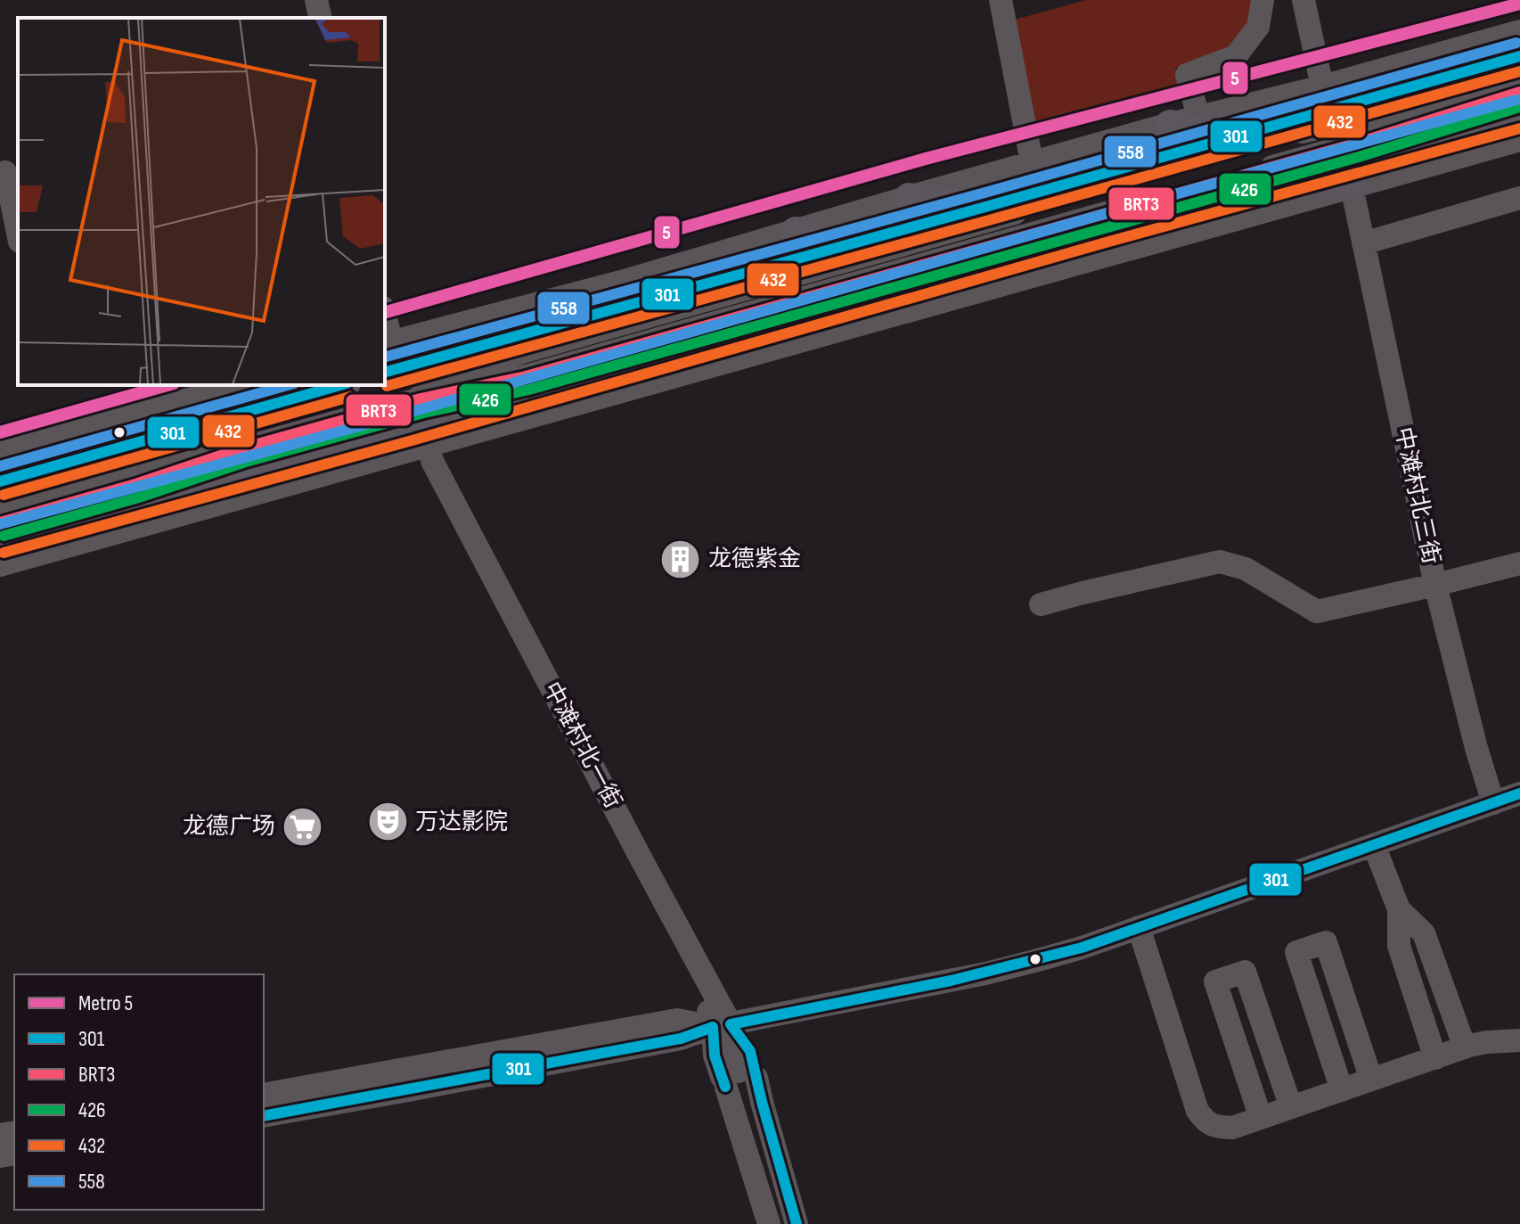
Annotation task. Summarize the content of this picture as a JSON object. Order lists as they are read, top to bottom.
{
  "streets": {
    "street": ["中滩村北三街", "中滩村北一街"]
  },
  "places": {
    "building": ["龙德紫金"],
    "theatre": ["万达影院"],
    "supermarket": ["龙德广场"]
  },
  "lines": [
    "metro line 5",
    "transit line 558",
    "transit line 301",
    "transit line 432",
    "transit line BRT3",
    "transit line 426"
  ],
  "legend": [
    "Metro 5",
    "301",
    "BRT3",
    "426",
    "432",
    "558"
  ]
}
